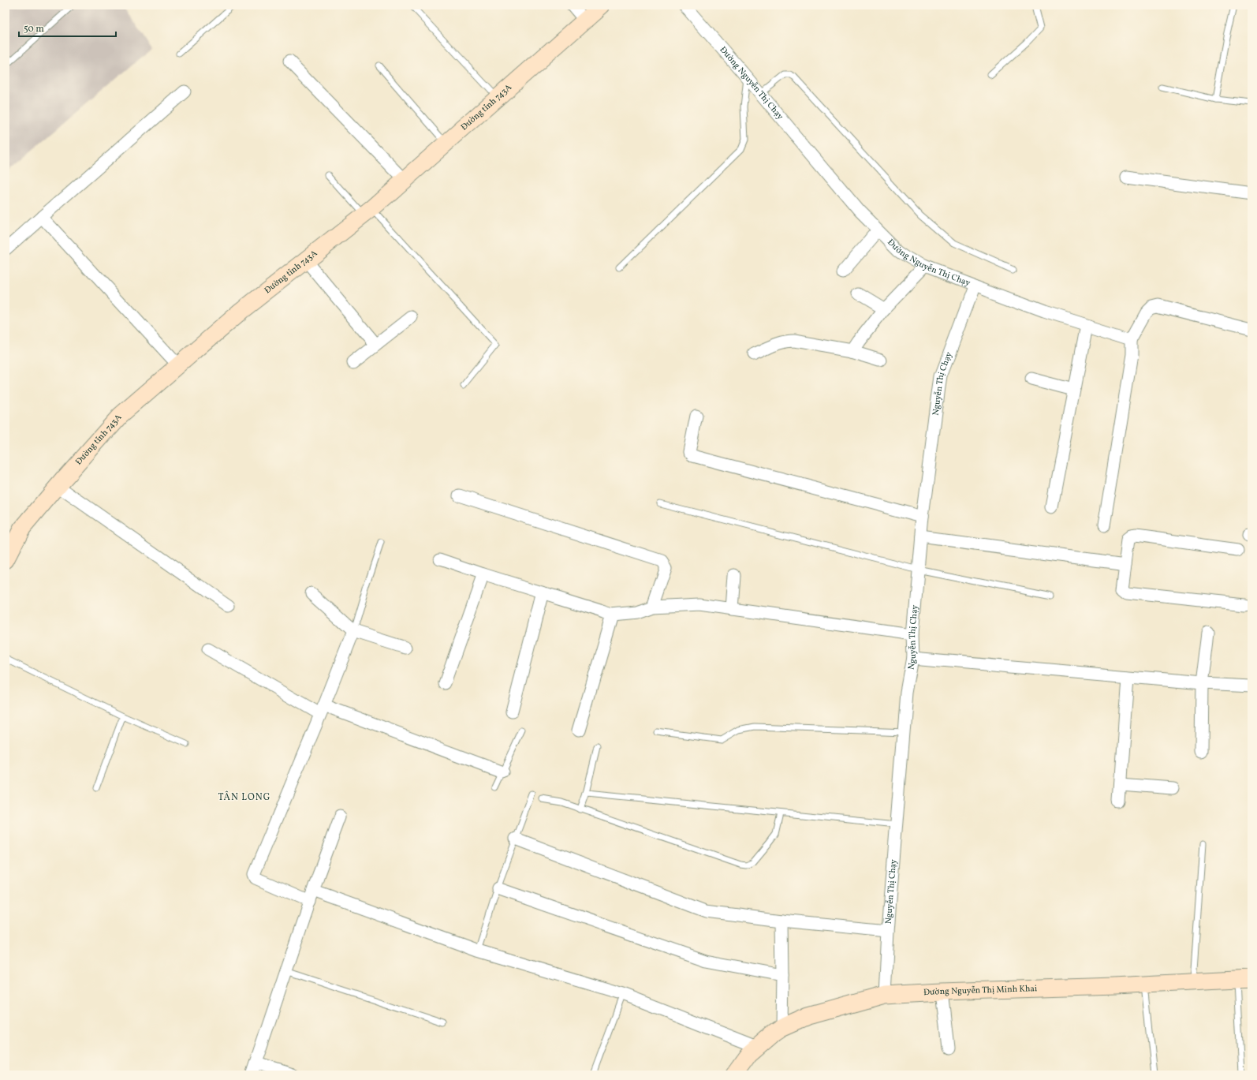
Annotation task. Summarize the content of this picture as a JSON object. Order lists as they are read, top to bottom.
{
  "streets": {
    "main road": ["Đường tỉnh 743A", "Đường Nguyễn Thị Minh Khai"],
    "street": ["Đường Nguyễn Thị Chạy", "Nguyễn Thị Chạy"]
  },
  "crossings": [
    ["Đường Nguyễn Thị Chạy", "Nguyễn Thị Chạy"],
    ["Nguyễn Thị Chạy", "Đường Nguyễn Thị Minh Khai"]
  ],
  "districts": ["TÂN LONG"],
  "scale_bar": "50 m"
}
